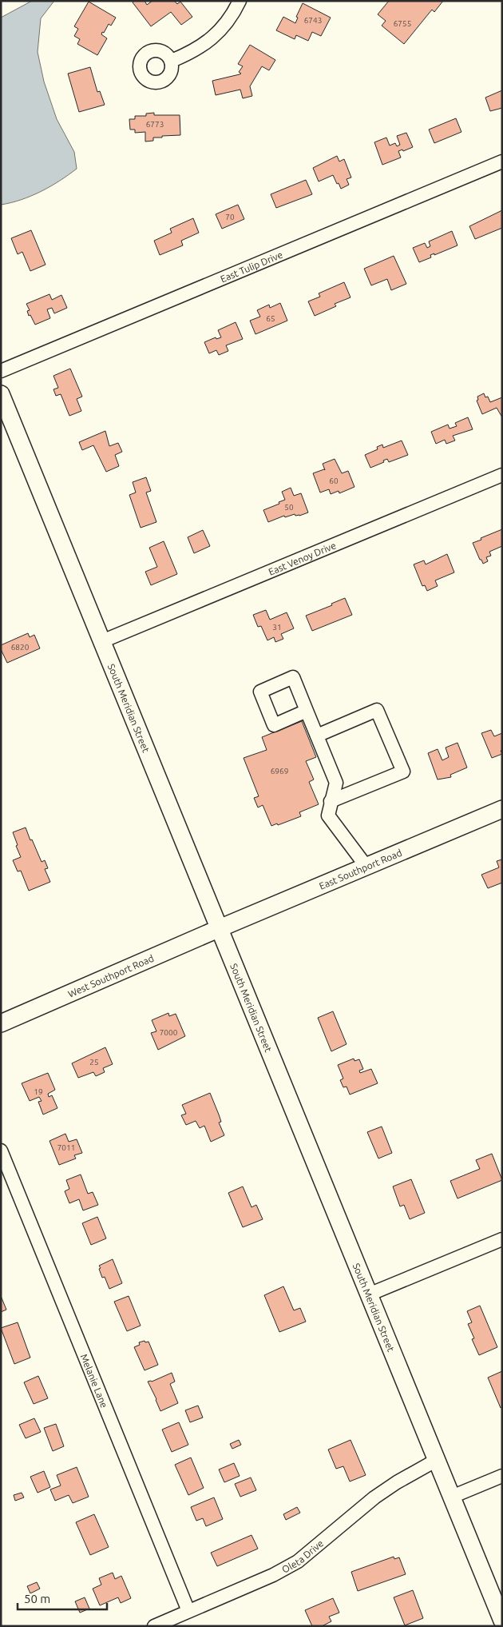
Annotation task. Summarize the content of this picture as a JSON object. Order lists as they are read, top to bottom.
{
  "streets": {
    "main road": ["South Meridian Street", "East Southport Road", "West Southport Road"],
    "street": [
      "East Tulip Drive",
      "East Venoy Drive",
      "Melanie Lane",
      "Oleta Drive"
    ]
  },
  "crossings": [
    ["East Venoy Drive", "South Meridian Street"],
    ["South Meridian Street", "East Southport Road"],
    ["South Meridian Street", "West Southport Road"],
    ["South Meridian Street", "Oleta Drive"],
    ["East Southport Road", "West Southport Road"],
    ["Melanie Lane", "Oleta Drive"]
  ],
  "house_numbers": [
    "6743",
    "6755",
    "6773",
    "70",
    "65",
    "60",
    "50",
    "31",
    "6820",
    "6969",
    "7000",
    "25",
    "19",
    "7011"
  ],
  "scale_bar": "50 m"
}
